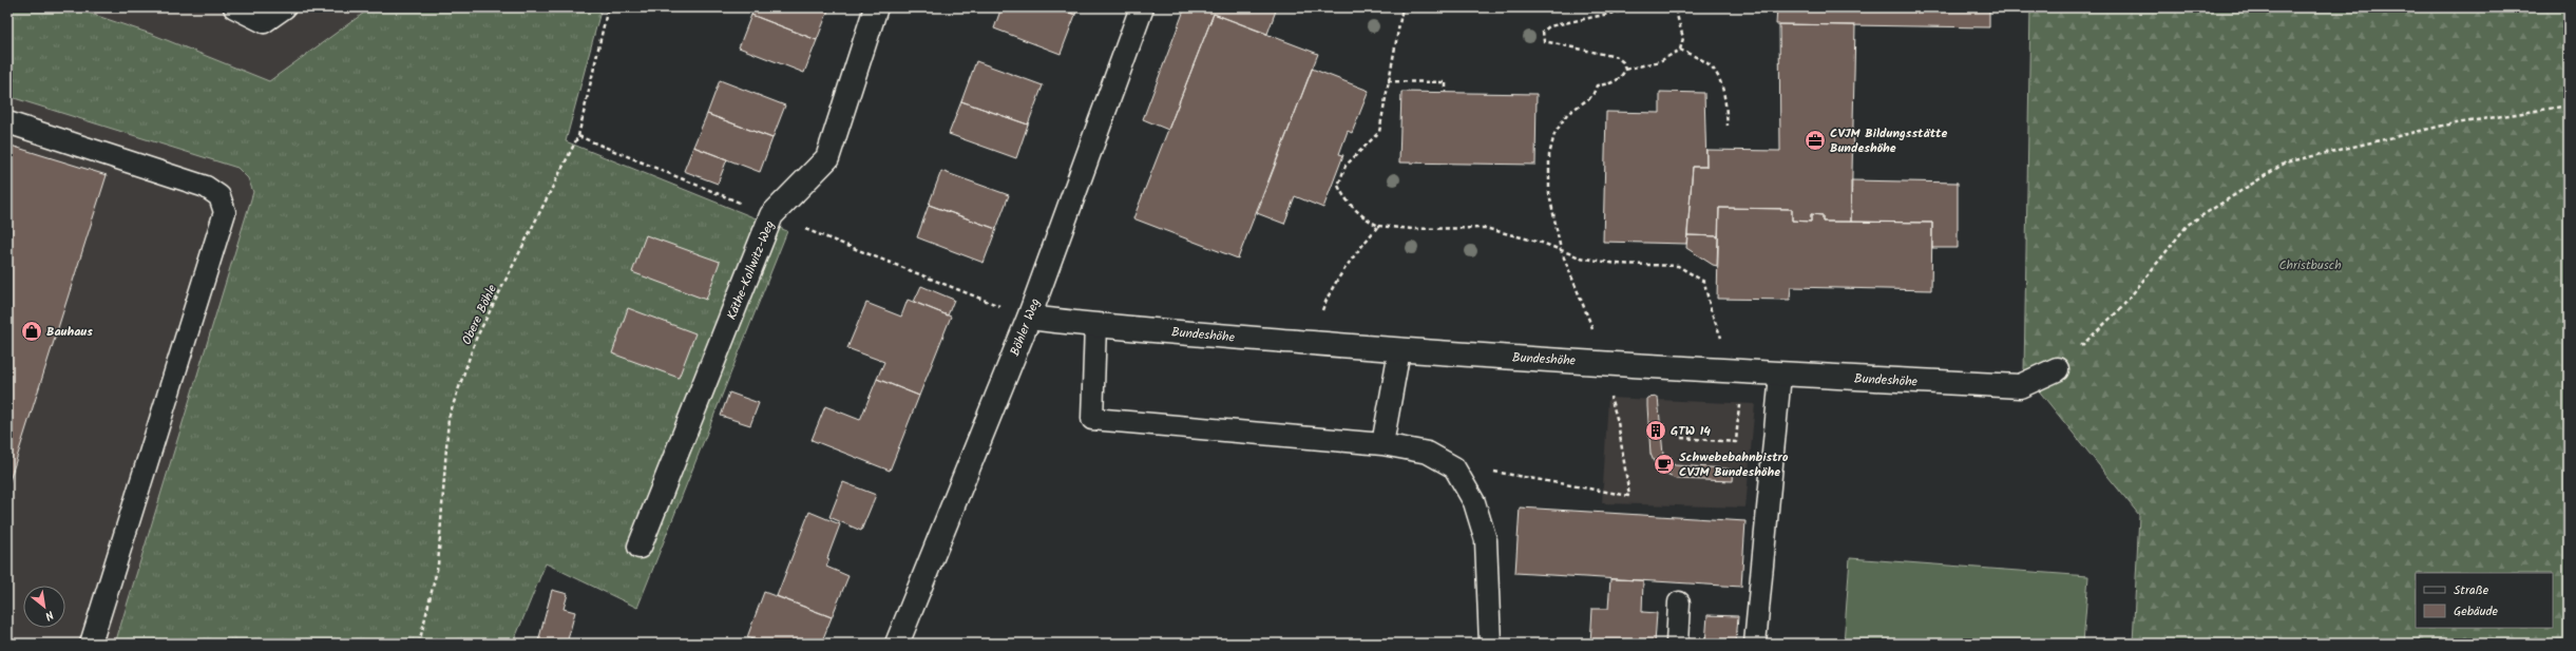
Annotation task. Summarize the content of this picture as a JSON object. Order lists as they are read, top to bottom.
{
  "streets": {
    "street": ["Käthe-Kollwitz-Weg", "Böhler Weg", "Bundeshöhe"],
    "path": ["Obere Böhle"]
  },
  "crossings": [
    ["Böhler Weg", "Bundeshöhe"]
  ],
  "parks": ["Christbusch"],
  "places": {
    "office": ["CVJM Bildungsstätte Bundeshöhe"],
    "shop": ["Bauhaus"],
    "building": ["GTW 14"],
    "cafe": ["Schwebebahnbistro CVJM Bundeshöhe"]
  },
  "legend": ["Straße", "Gebäude"],
  "north": "bottom right"
}
